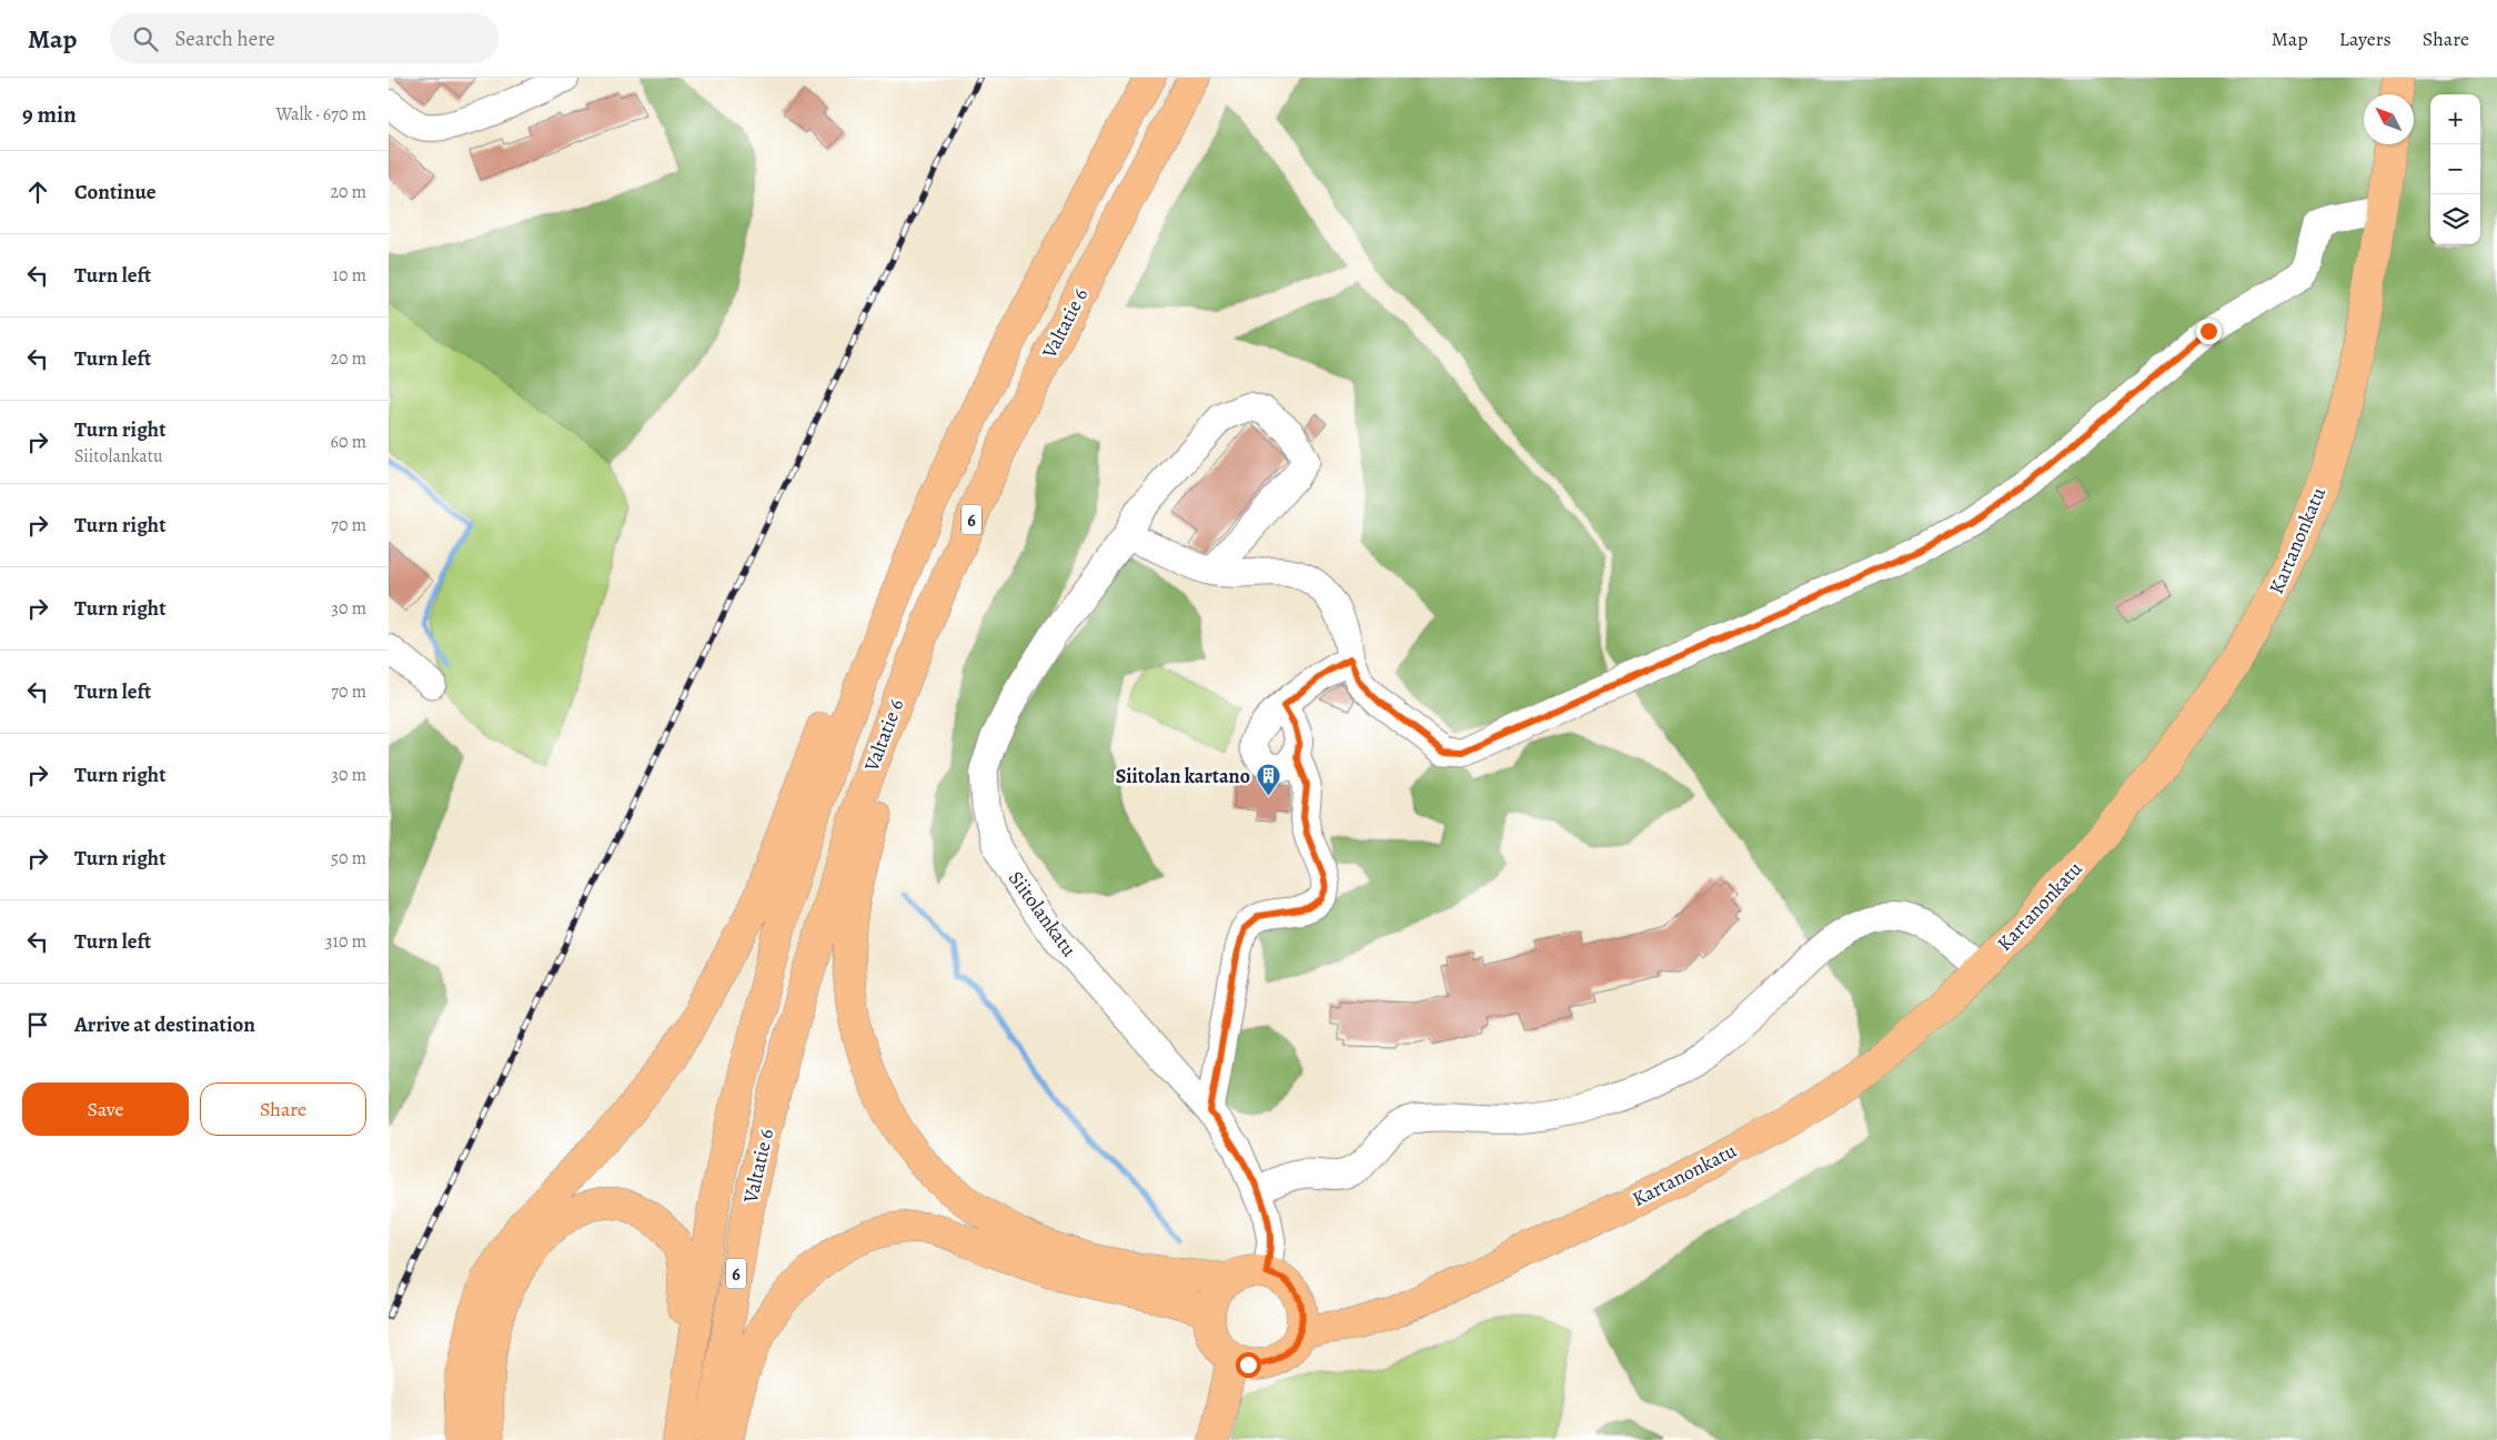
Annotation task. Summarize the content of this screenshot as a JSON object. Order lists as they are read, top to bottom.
{
  "streets": {
    "main road": ["Valtatie 6", "6", "Kartanonkatu"],
    "street": ["Siitolankatu"]
  },
  "crossings": [
    ["Kartanonkatu", "Siitolankatu"]
  ],
  "places": {
    "building": ["Siitolan kartano"]
  },
  "north": "top left",
  "page": {
    "header": "Map",
    "search": "Search here",
    "nav": ["Map", "Layers", "Share"],
    "heading": ["9 min", "Walk · 670 m"],
    "map_buttons": ["+", "−"],
    "list": [
      ["Continue", "20 m"],
      ["Turn left", "10 m"],
      ["Turn left", "20 m"],
      ["Turn right", "Siitolankatu", "60 m"],
      ["Turn right", "70 m"],
      ["Turn right", "30 m"],
      ["Turn left", "70 m"],
      ["Turn right", "30 m"],
      ["Turn right", "50 m"],
      ["Turn left", "310 m"],
      "Arrive at destination"
    ],
    "buttons": ["Save", "Share"]
  }
}
